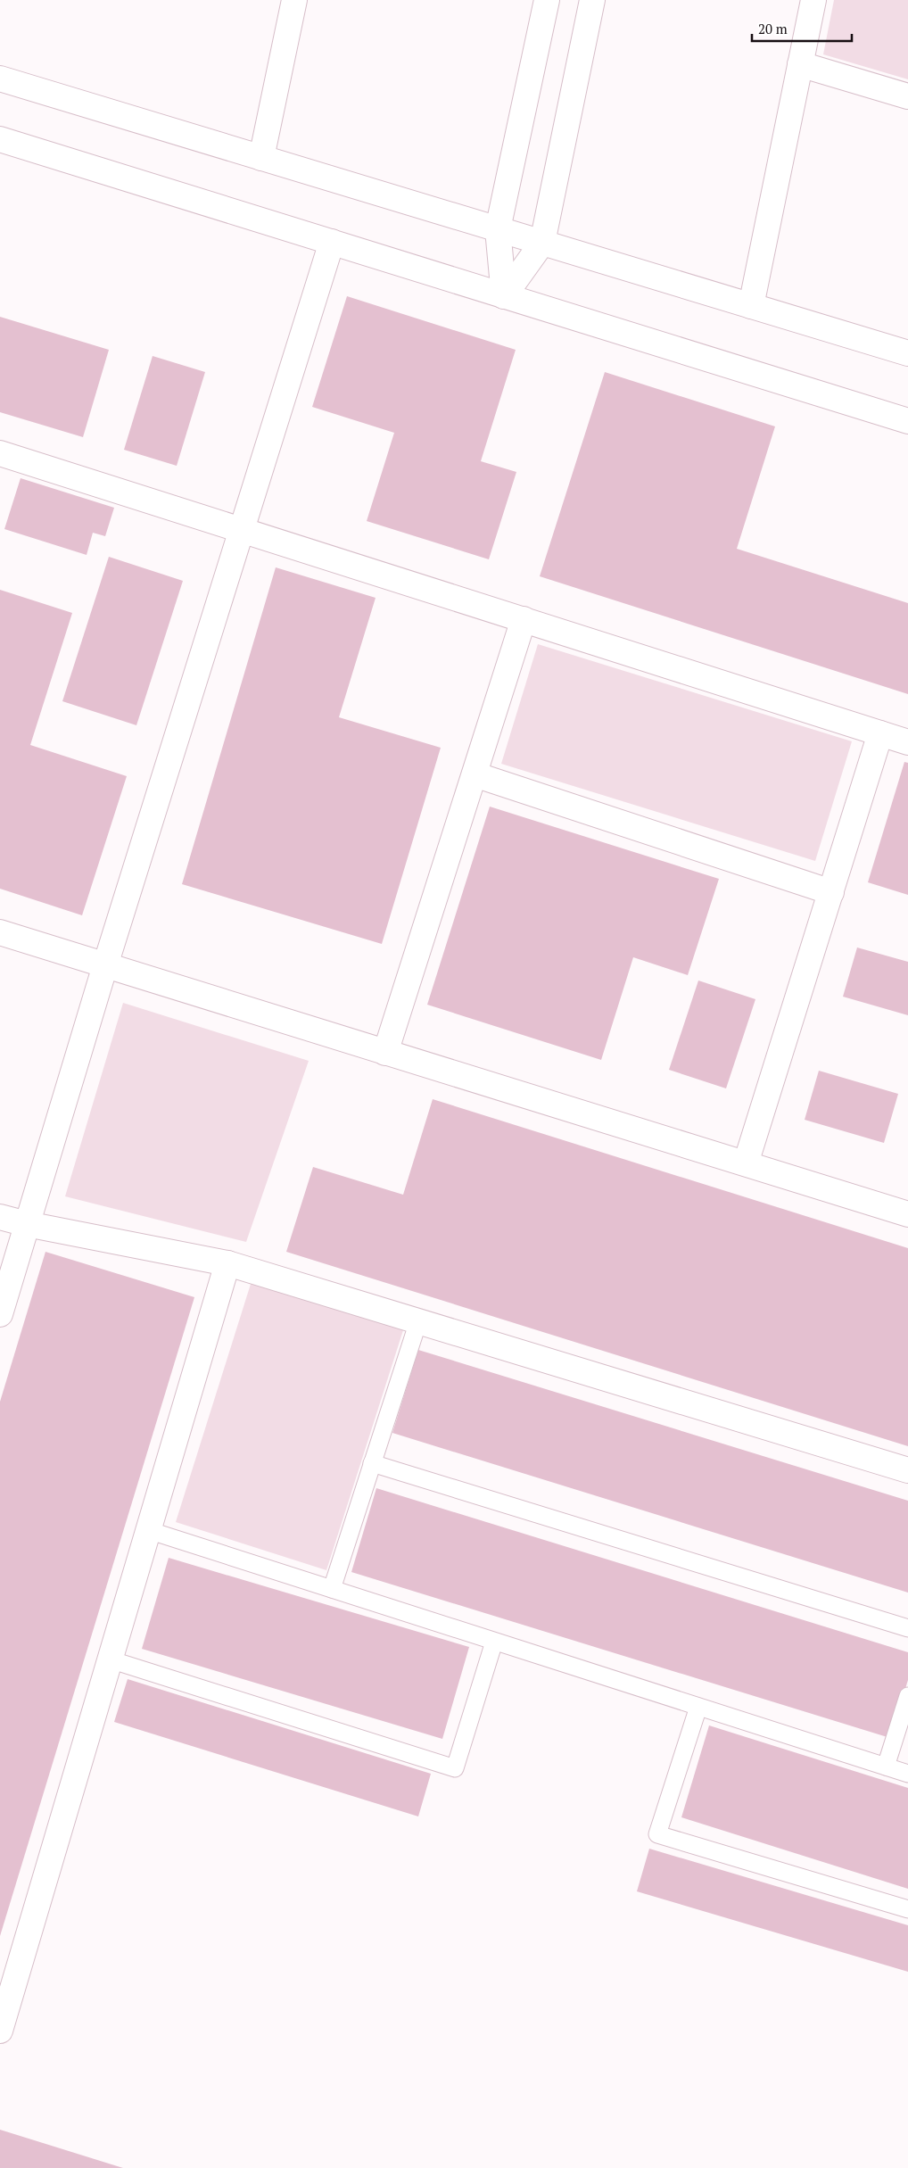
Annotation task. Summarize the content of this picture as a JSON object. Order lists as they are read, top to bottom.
{
  "scale_bar": "20 m"
}
